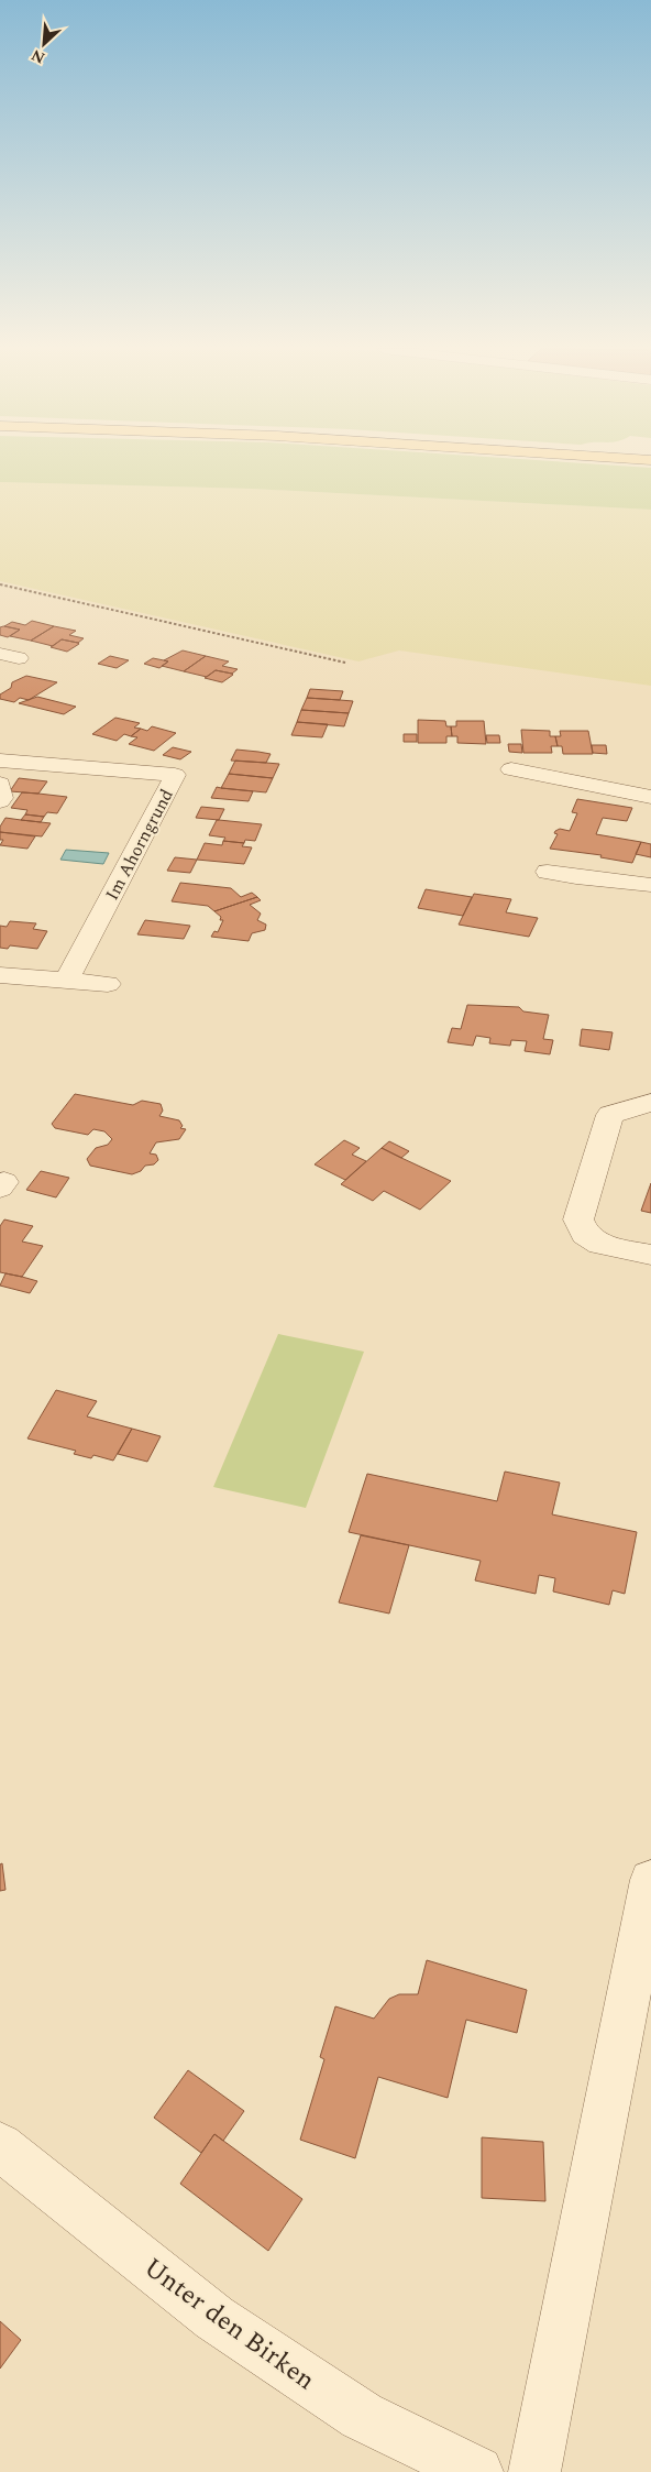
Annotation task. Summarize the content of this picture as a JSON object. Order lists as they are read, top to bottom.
{
  "streets": {
    "street": ["Im Ahorngrund", "Unter den Birken"]
  },
  "north": "bottom left"
}
